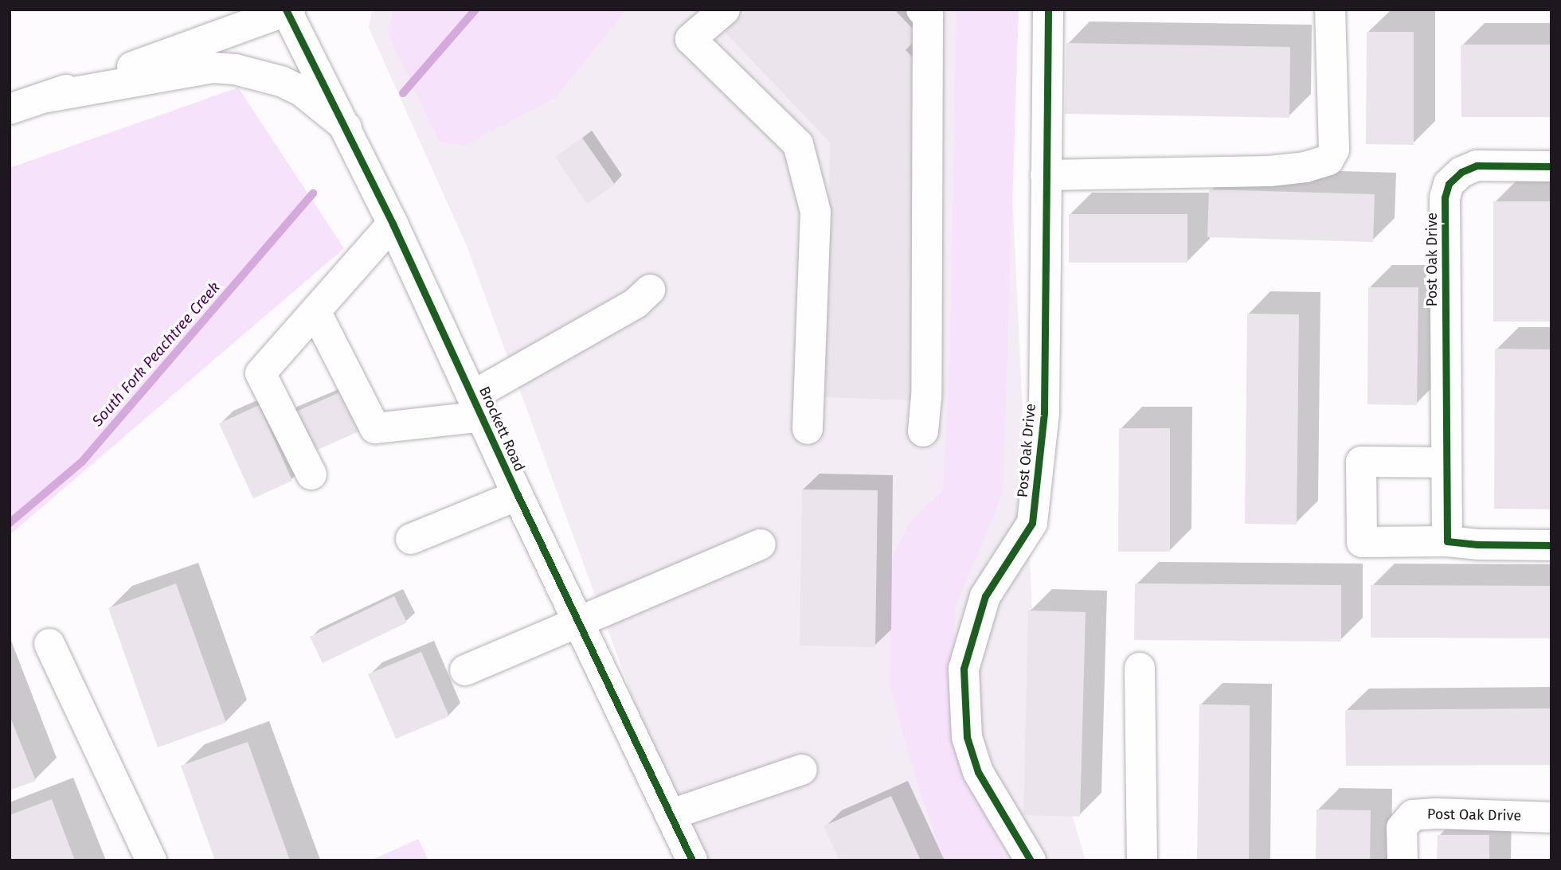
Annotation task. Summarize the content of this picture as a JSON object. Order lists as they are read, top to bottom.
{
  "streets": {
    "main road": ["Post Oak Drive", "Brockett Road"]
  },
  "water": ["South Fork Peachtree Creek"]
}
